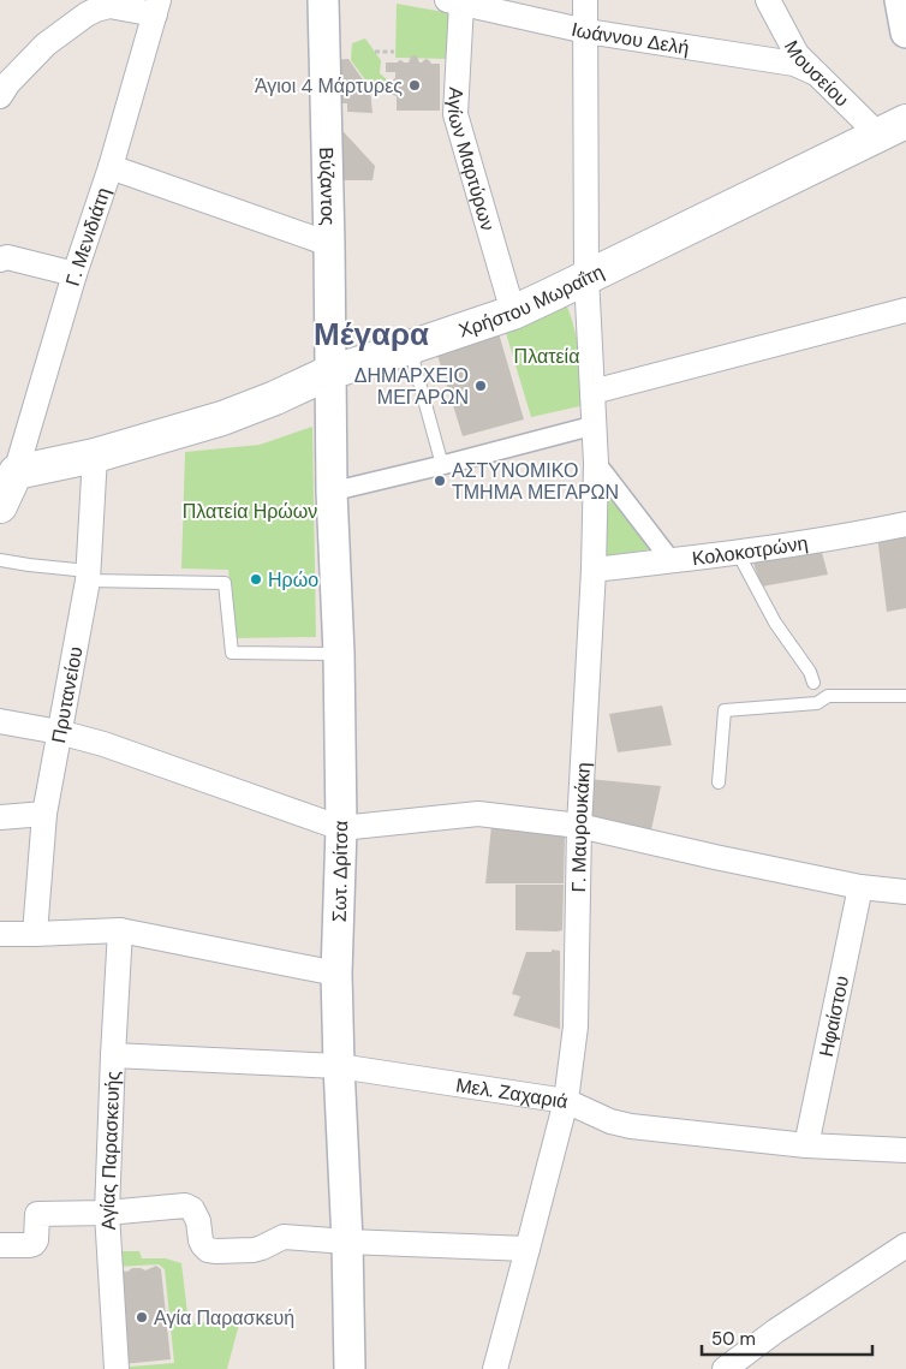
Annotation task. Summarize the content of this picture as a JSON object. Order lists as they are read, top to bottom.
{
  "streets": {
    "main road": ["Χρήστου Μωραΐτη"],
    "street": [
      "Ιωάννου Δελή",
      "Μουσείου",
      "Αγίων Μαρτύρων",
      "Βύζαντος",
      "Γ. Μενιδιάτη",
      "Κολοκοτρώνη",
      "Πρυτανείου",
      "Γ. Μαυρουκάκη",
      "Σωτ. Δρίτσα",
      "Ηφαίστου",
      "Μελ. Ζαχαριά",
      "Αγίας Παρασκευής"
    ]
  },
  "crossings": [
    ["Ιωάννου Δελή", "Μουσείου"],
    ["Ιωάννου Δελή", "Αγίων Μαρτύρων"],
    ["Ιωάννου Δελή", "Γ. Μαυρουκάκη"],
    ["Μουσείου", "Χρήστου Μωραΐτη"],
    ["Αγίων Μαρτύρων", "Χρήστου Μωραΐτη"],
    ["Βύζαντος", "Χρήστου Μωραΐτη"],
    ["Βύζαντος", "Σωτ. Δρίτσα"],
    ["Γ. Μενιδιάτη", "Χρήστου Μωραΐτη"],
    ["Χρήστου Μωραΐτη", "Πρυτανείου"],
    ["Χρήστου Μωραΐτη", "Γ. Μαυρουκάκη"],
    ["Χρήστου Μωραΐτη", "Σωτ. Δρίτσα"],
    ["Κολοκοτρώνη", "Γ. Μαυρουκάκη"],
    ["Γ. Μαυρουκάκη", "Μελ. Ζαχαριά"],
    ["Σωτ. Δρίτσα", "Μελ. Ζαχαριά"],
    ["Ηφαίστου", "Μελ. Ζαχαριά"],
    ["Μελ. Ζαχαριά", "Αγίας Παρασκευής"]
  ],
  "districts": ["Μέγαρα"],
  "parks": ["Πλατεία", "Πλατεία Ηρώων"],
  "places": [
    "Άγιοι 4 Μάρτυρες",
    "ΔΗΜΑΡΧΕΙΟ ΜΕΓΑΡΩΝ",
    "ΑΣΤΥΝΟΜΙΚΟ ΤΜΗΜΑ ΜΕΓΑΡΩΝ",
    "Ηρώο",
    "Αγία Παρασκευή"
  ],
  "scale_bar": "50 m"
}
